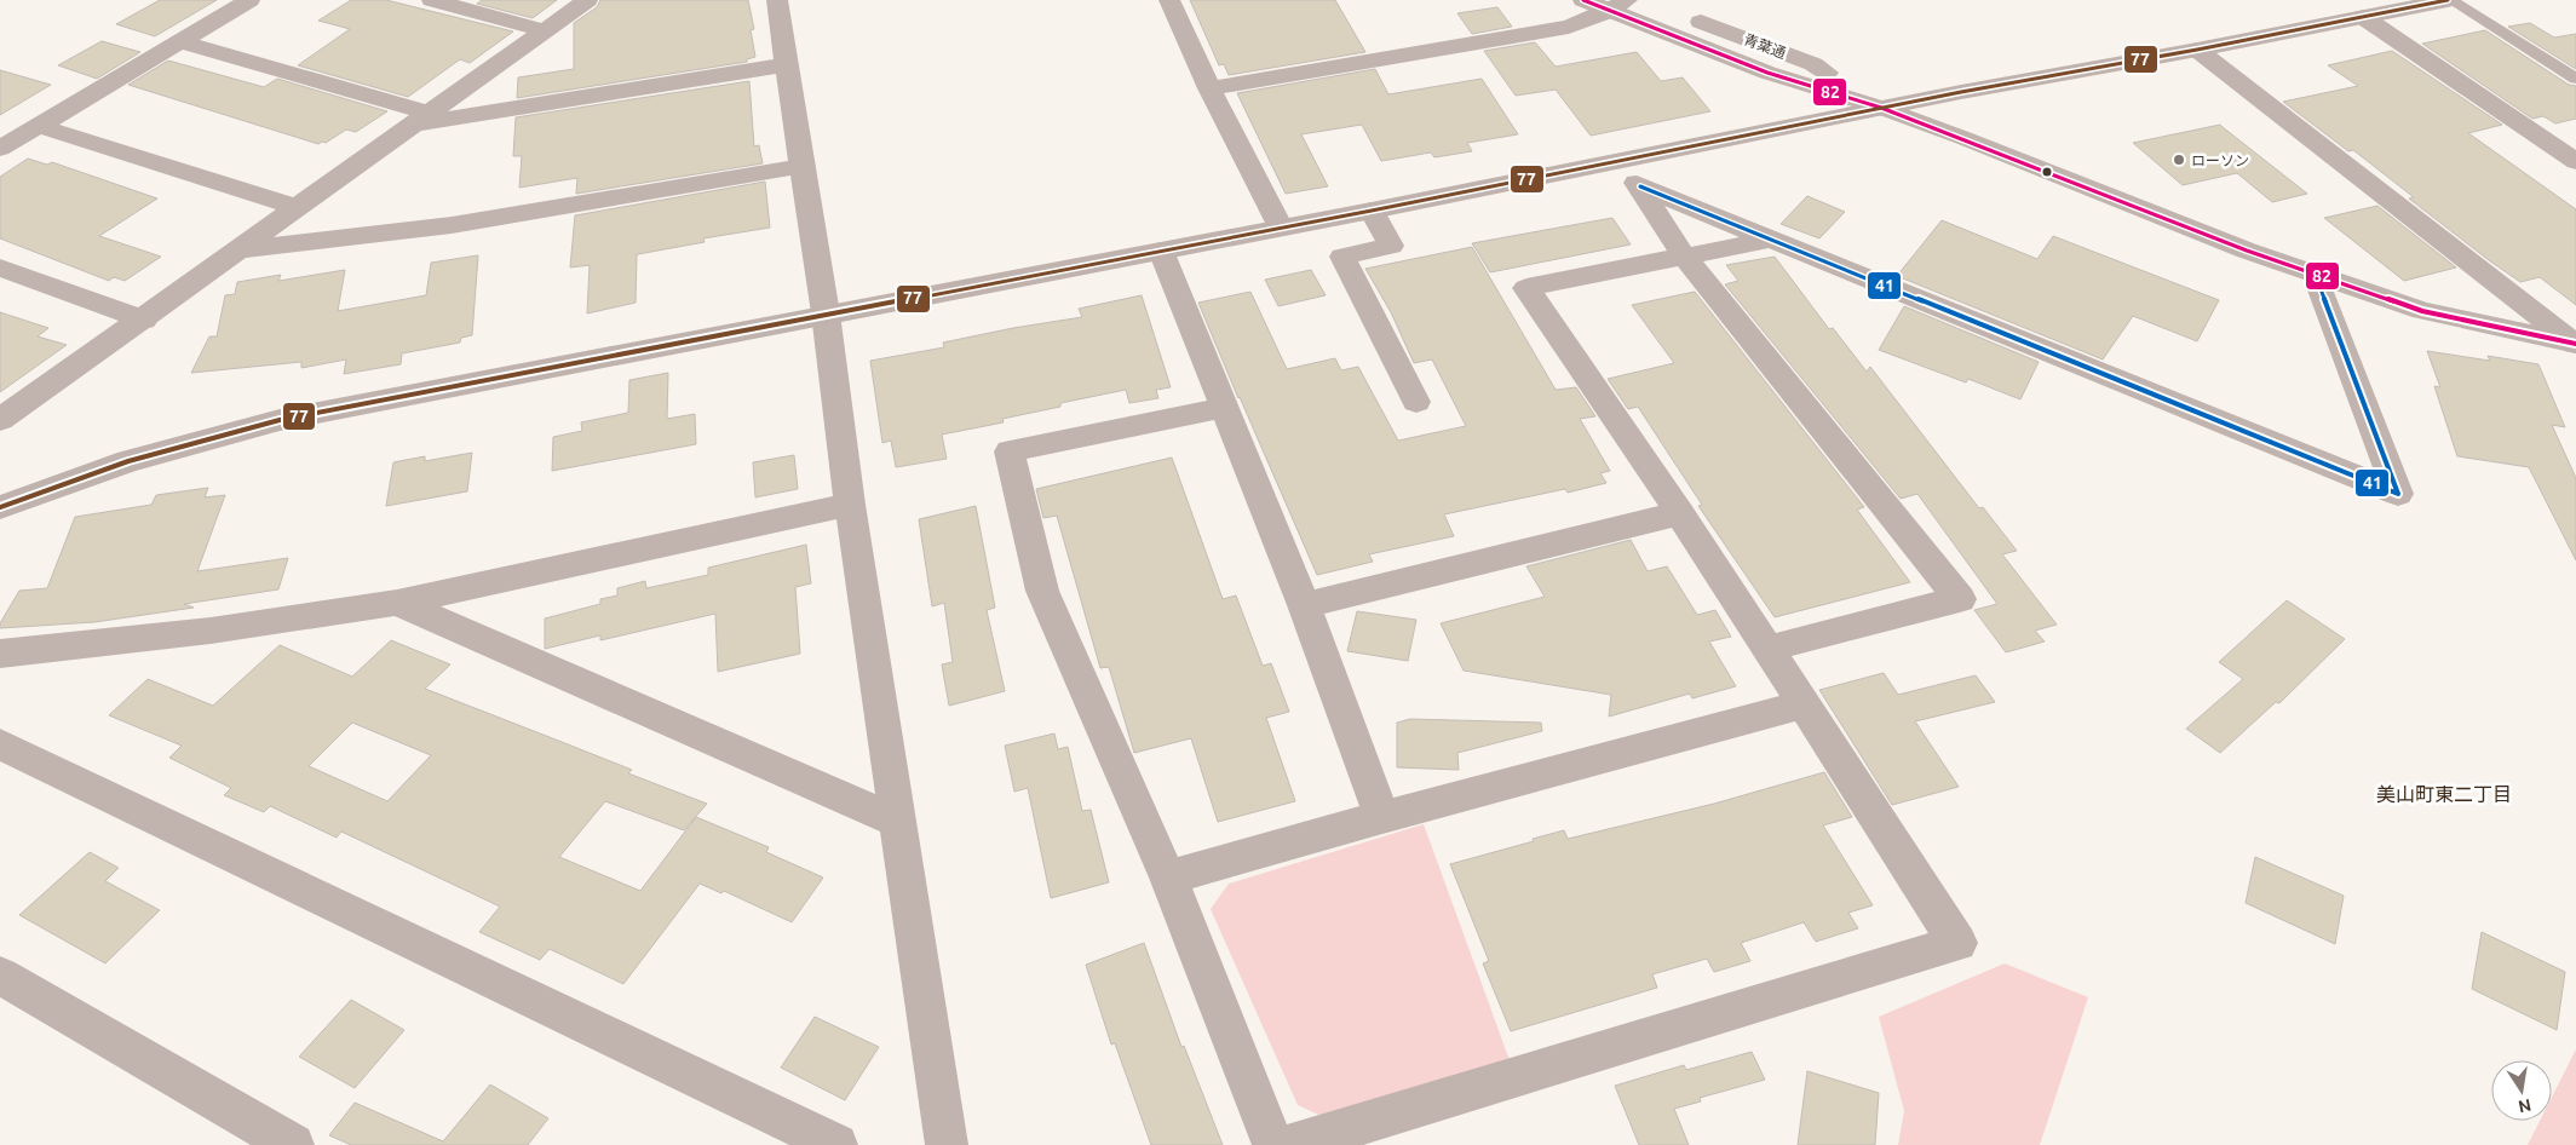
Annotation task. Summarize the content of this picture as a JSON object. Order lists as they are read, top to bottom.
{
  "streets": {
    "street": ["青葉通"]
  },
  "districts": ["美山町東二丁目"],
  "places": ["ローソン"],
  "lines": ["transit line 82", "transit line 77", "transit line 41"],
  "north": "bottom"
}
